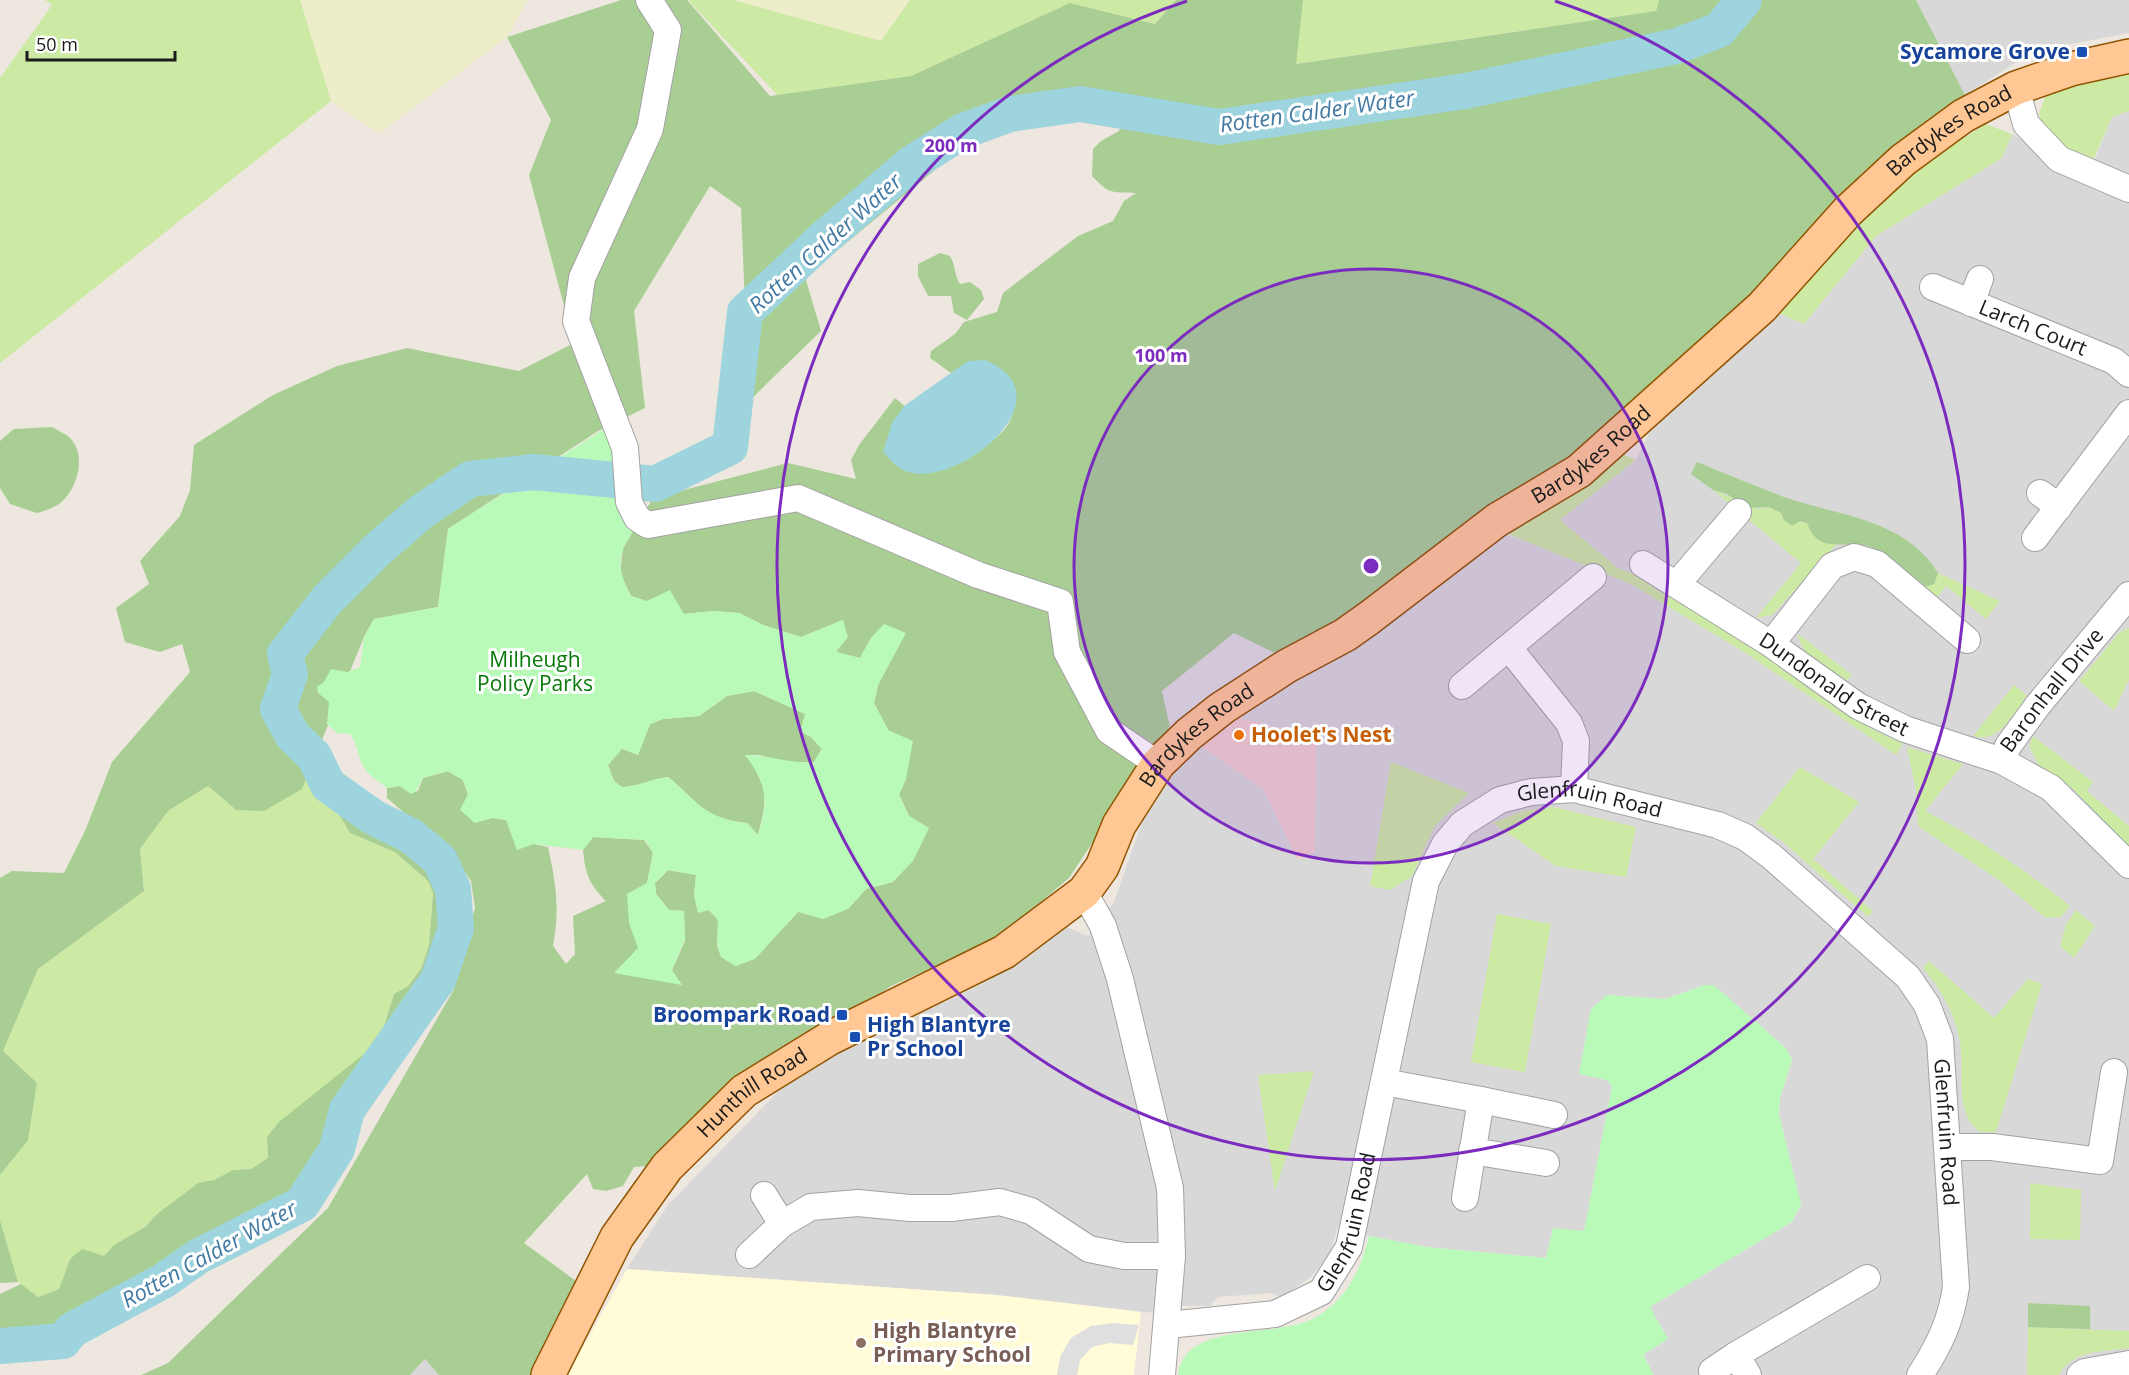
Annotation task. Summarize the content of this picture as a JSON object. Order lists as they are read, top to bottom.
{
  "streets": {
    "main road": ["Bardykes Road", "Hunthill Road"],
    "street": [
      "Larch Court",
      "Dundonald Street",
      "Baronhall Drive",
      "Glenfruin Road"
    ]
  },
  "crossings": [
    ["Bardykes Road", "Hunthill Road"],
    ["Dundonald Street", "Baronhall Drive"]
  ],
  "water": ["Rotten Calder Water"],
  "parks": ["Milheugh Policy Parks"],
  "places": {
    "transit": ["Sycamore Grove", "Broompark Road", "High Blantyre Pr School"],
    "other": ["Hoolet's Nest", "High Blantyre Primary School"]
  },
  "scale_bar": "50 m",
  "rings": ["200 m", "100 m"]
}
